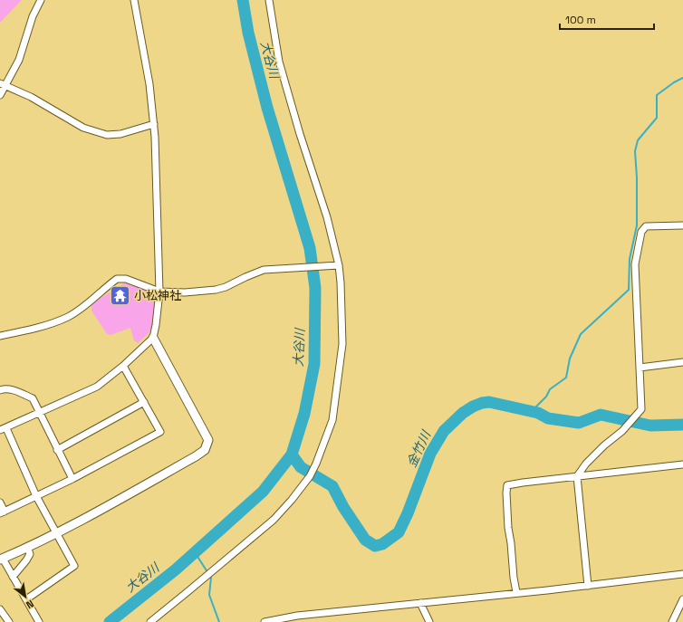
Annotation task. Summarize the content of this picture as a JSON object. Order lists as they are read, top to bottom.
{
  "water": ["大谷川", "金竹川"],
  "places": {
    "temple": ["小松神社"]
  },
  "scale_bar": "100 m",
  "north": "bottom right"
}
